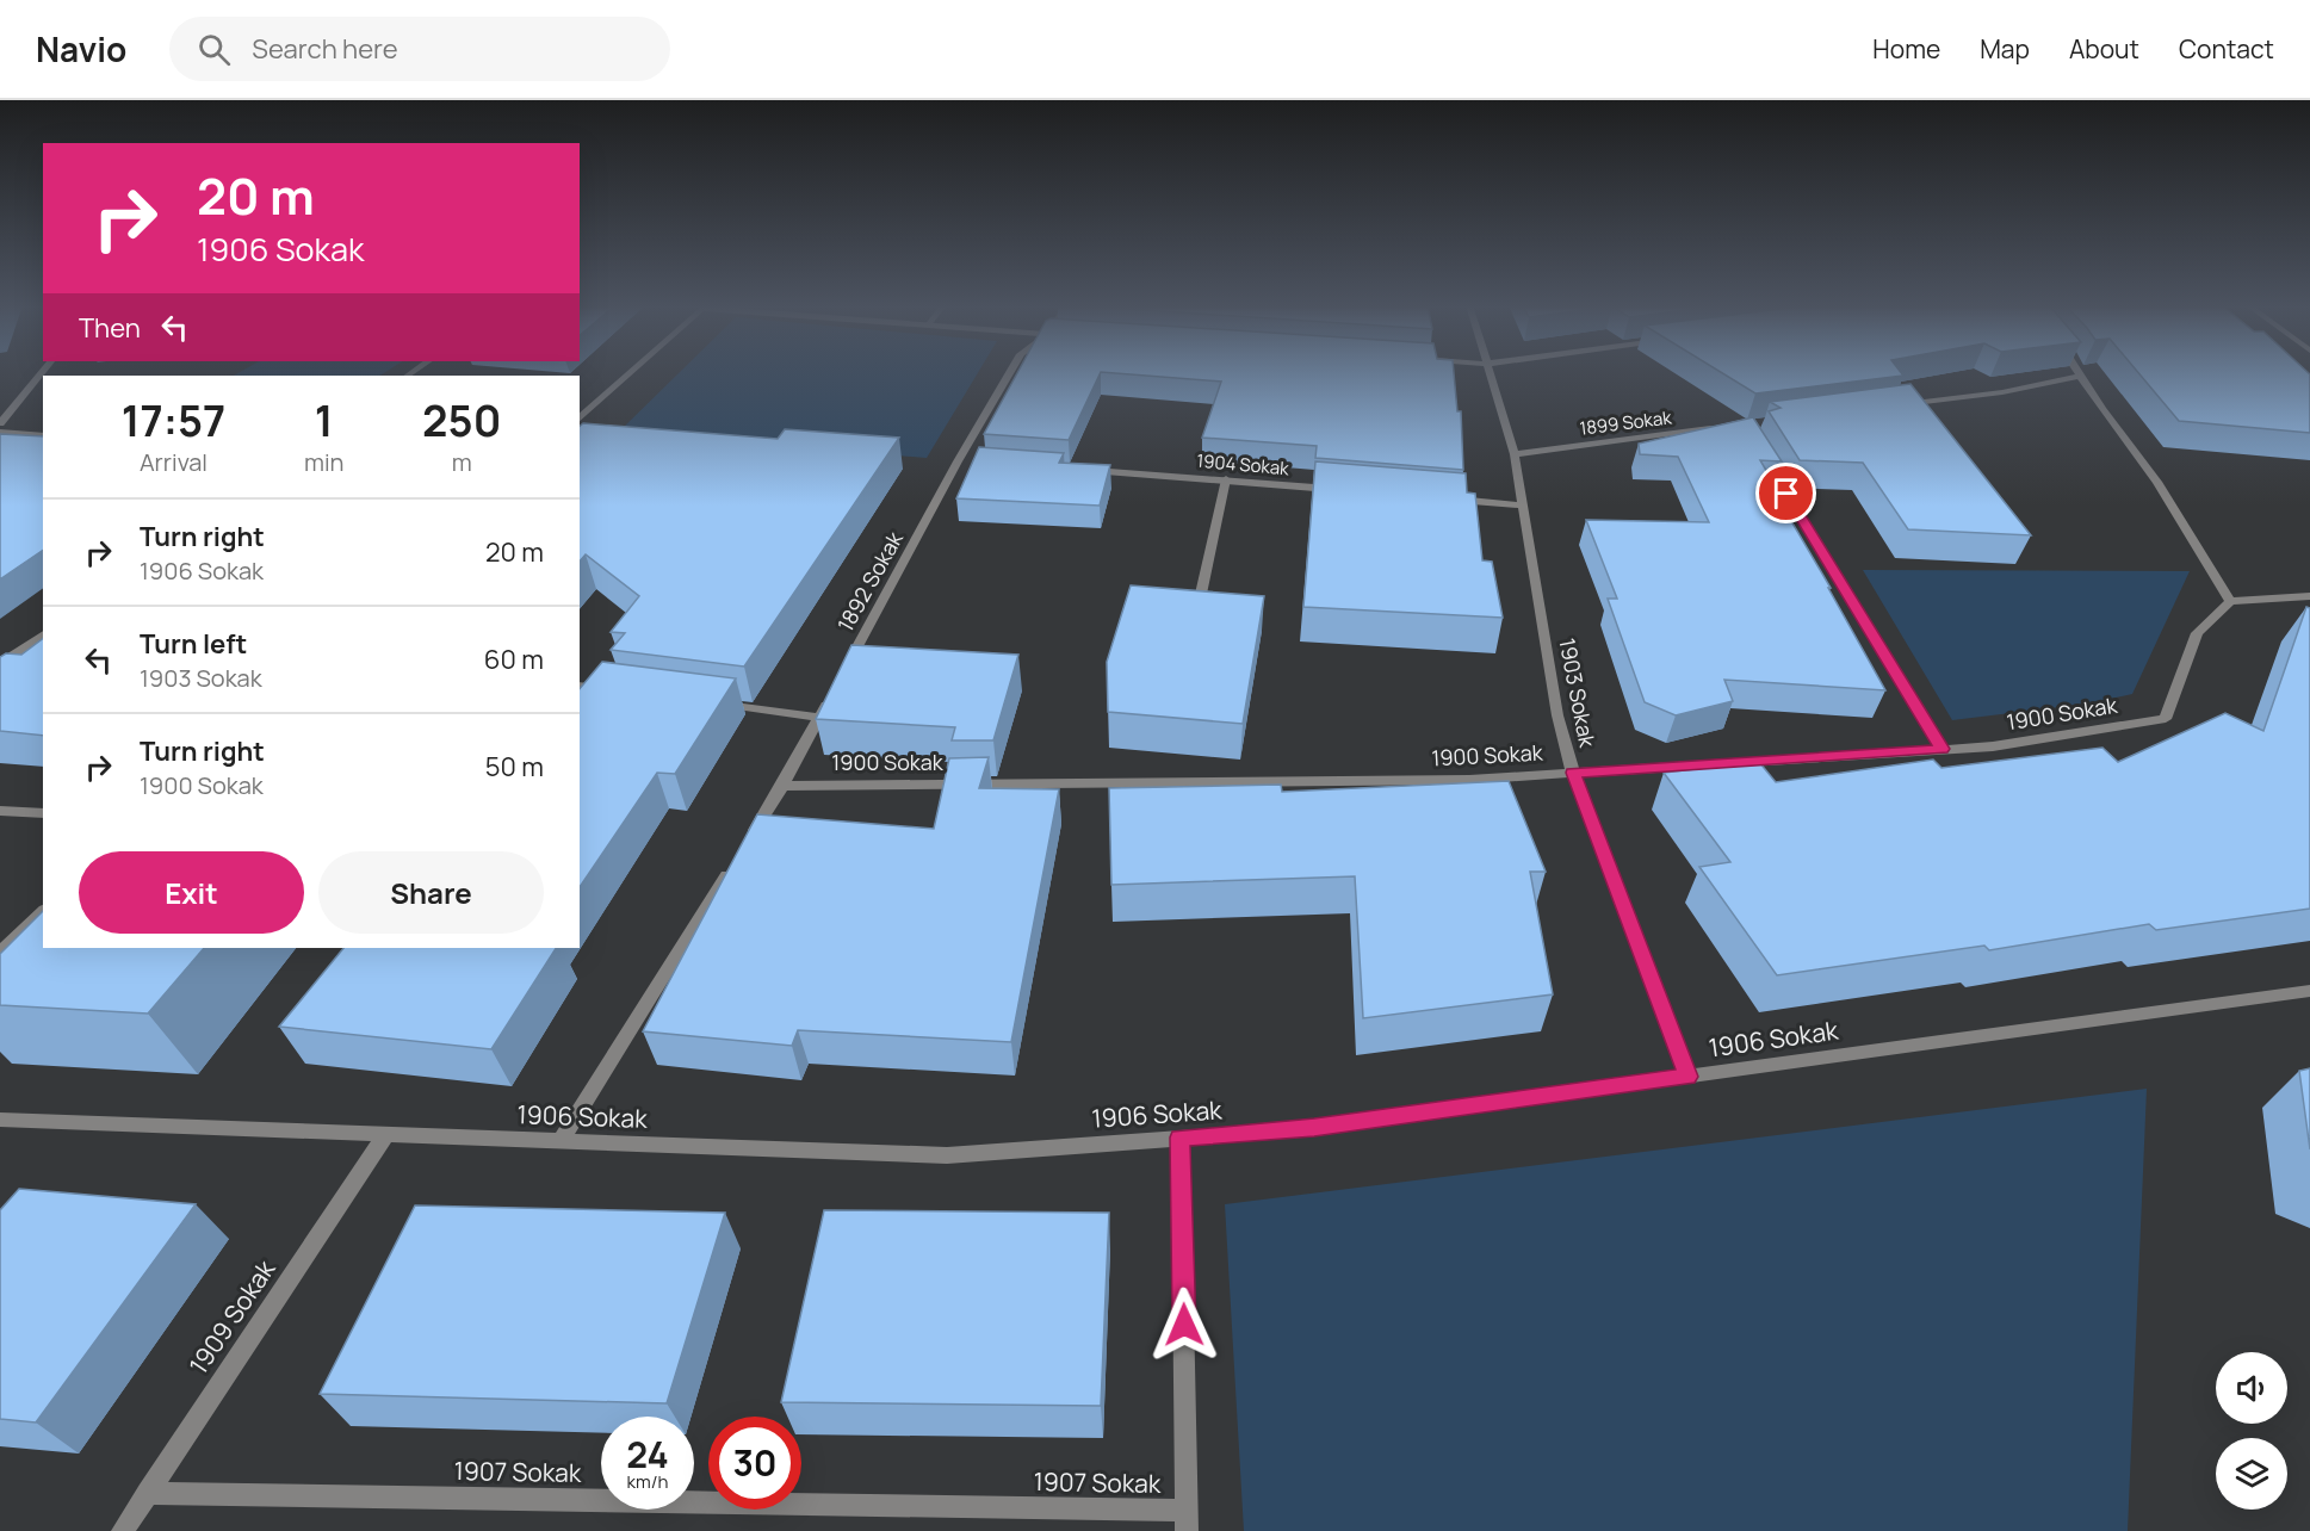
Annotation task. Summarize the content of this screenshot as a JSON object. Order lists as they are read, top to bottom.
{
  "streets": {
    "street": [
      "1899 Sokak",
      "1904 Sokak",
      "1892 Sokak",
      "1903 Sokak",
      "1900 Sokak",
      "1906 Sokak",
      "1909 Sokak",
      "1907 Sokak"
    ]
  },
  "crossings": [
    ["1899 Sokak", "1903 Sokak"],
    ["1892 Sokak", "1900 Sokak"],
    ["1903 Sokak", "1900 Sokak"],
    ["1903 Sokak", "1906 Sokak"],
    ["1906 Sokak", "1909 Sokak"],
    ["1909 Sokak", "1907 Sokak"]
  ],
  "page": {
    "header": "Navio",
    "search": "Search here",
    "nav": [
      "Home",
      "Map",
      "About",
      "Contact"
    ],
    "turn": ["20 m", "1906 Sokak"],
    "then": "Then",
    "eta": [
      "17:57",
      "Arrival",
      "1",
      "min",
      "250",
      "m"
    ],
    "list": [
      {
        "name": "Turn right",
        "note": "1906 Sokak",
        "value": "20 m"
      },
      {
        "name": "Turn left",
        "note": "1903 Sokak",
        "value": "60 m"
      },
      {
        "name": "Turn right",
        "note": "1900 Sokak",
        "value": "50 m"
      }
    ],
    "buttons": ["Exit", "Share"],
    "speed": "24 km/h",
    "limit": "30"
  }
}
